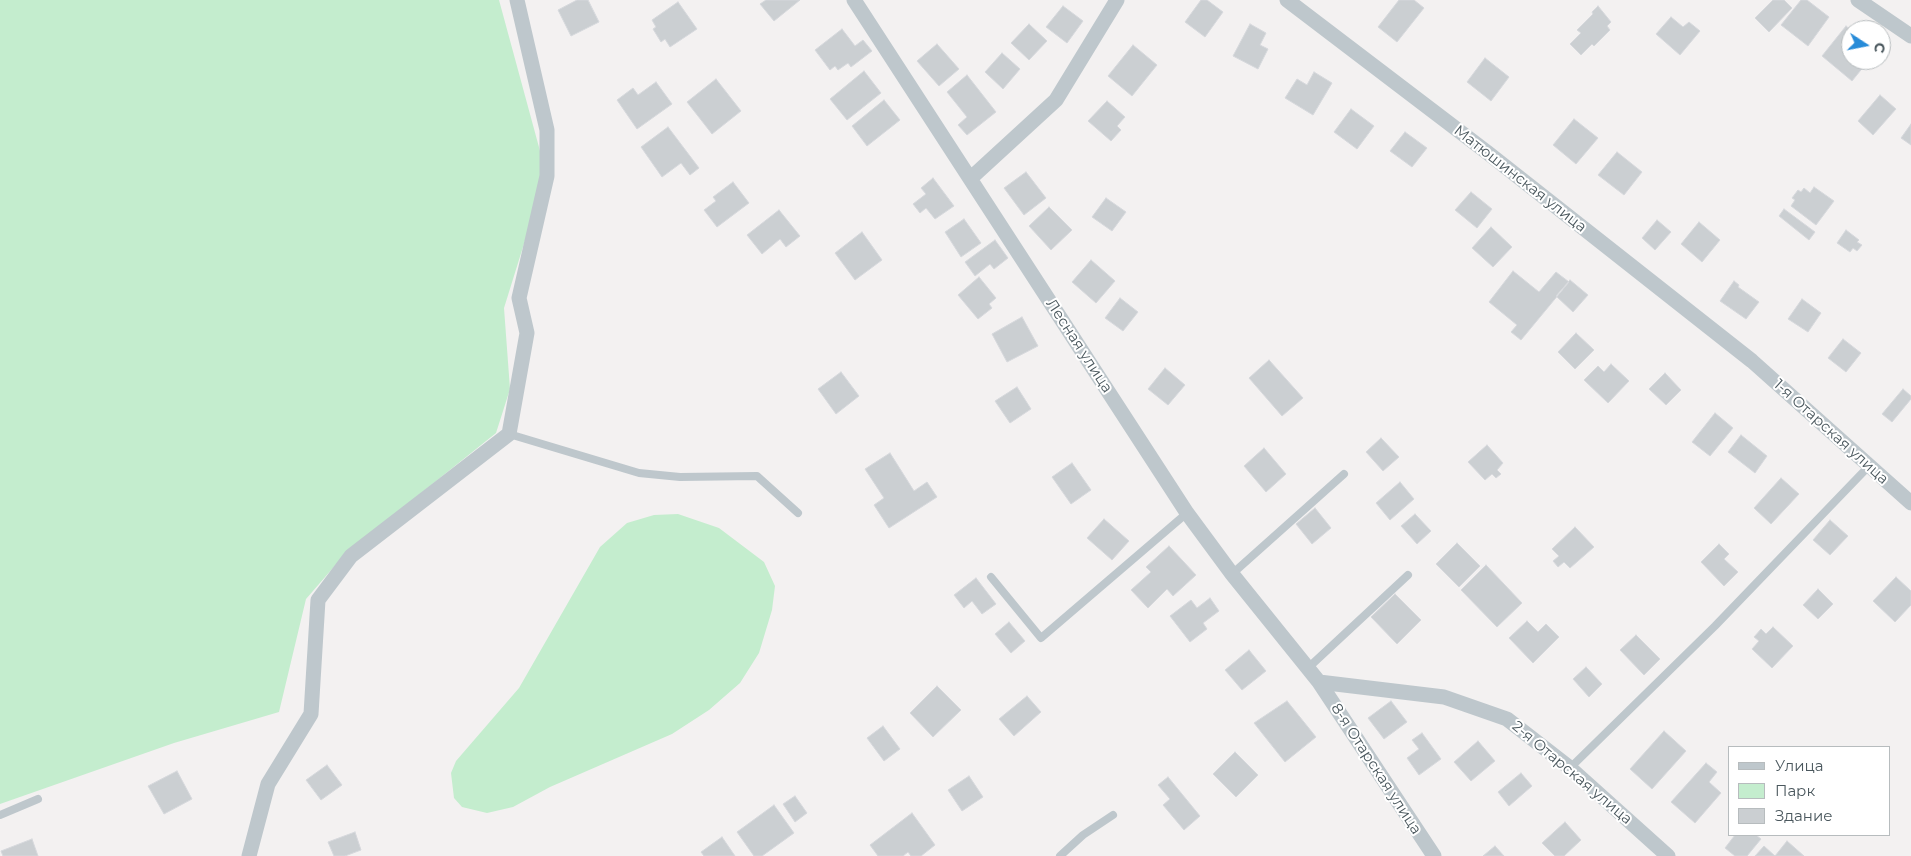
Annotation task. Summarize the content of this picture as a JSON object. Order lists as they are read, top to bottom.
{
  "streets": {
    "street": [
      "Матюшинская улица",
      "Лесная улица",
      "1-я Отарская улица",
      "8-я Отарская улица",
      "2-я Отарская улица"
    ]
  },
  "crossings": [
    ["Матюшинская улица", "1-я Отарская улица"],
    ["Лесная улица", "8-я Отарская улица"],
    ["Лесная улица", "2-я Отарская улица"],
    ["8-я Отарская улица", "2-я Отарская улица"]
  ],
  "legend": ["Улица", "Парк", "Здание"],
  "north": "right"
}
